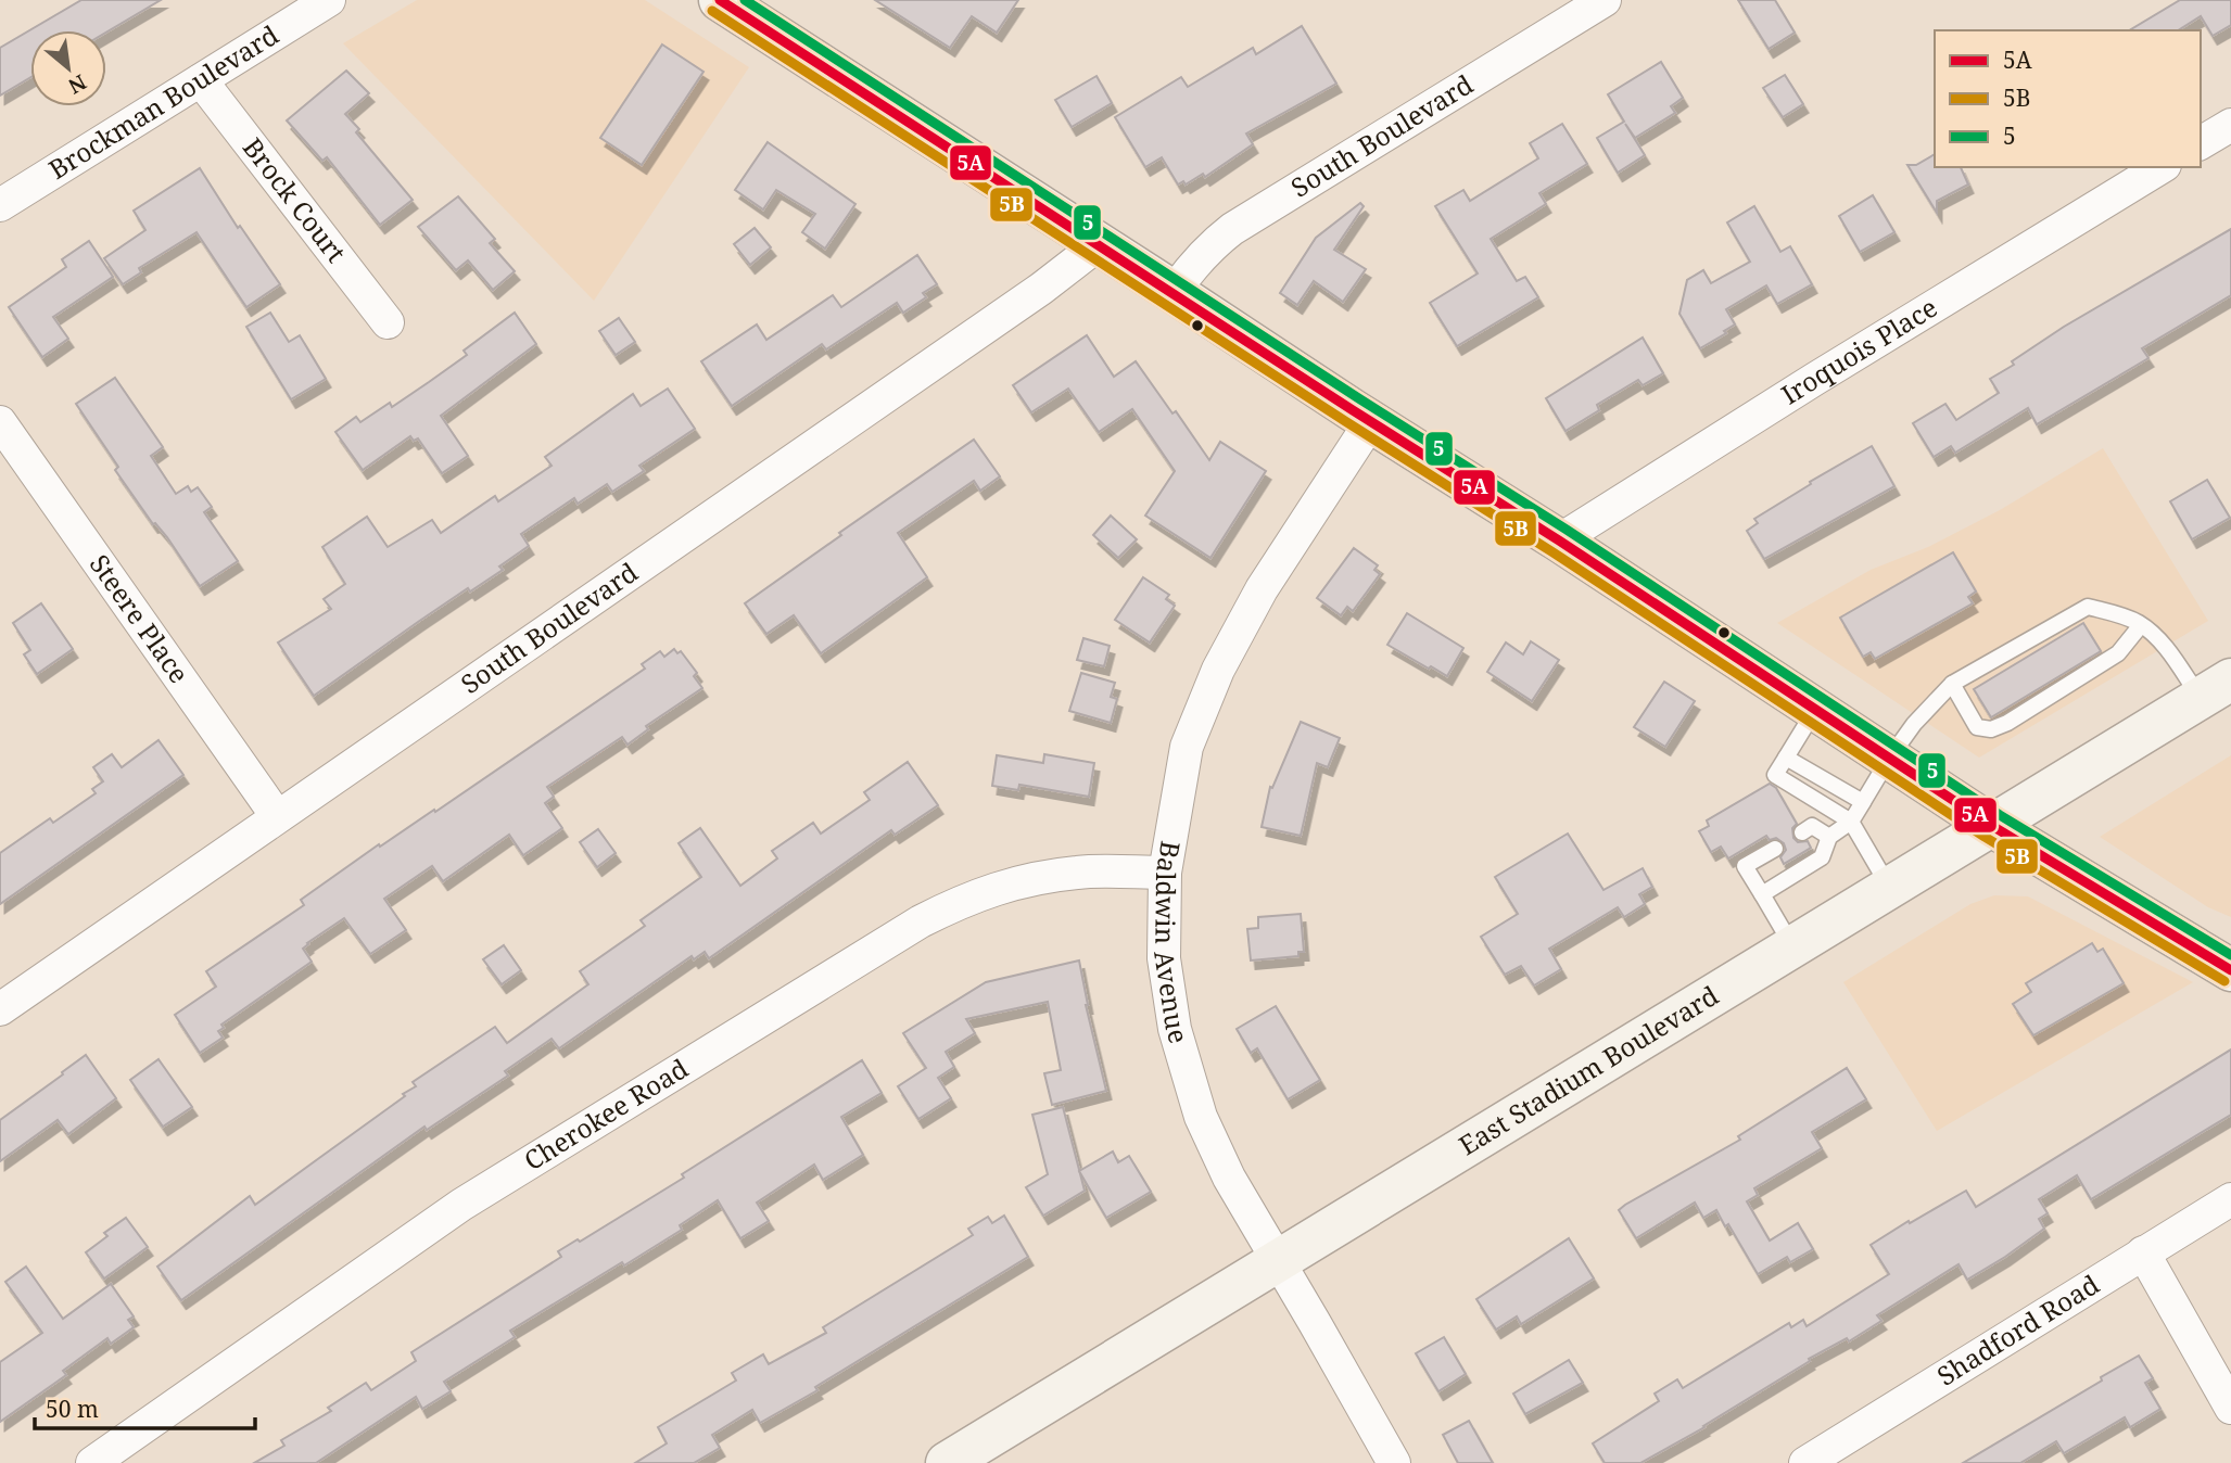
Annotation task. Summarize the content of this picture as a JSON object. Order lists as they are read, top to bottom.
{
  "streets": {
    "main road": ["East Stadium Boulevard"],
    "street": [
      "Brockman Boulevard",
      "South Boulevard",
      "Brock Court",
      "Iroquois Place",
      "Steere Place",
      "Baldwin Avenue",
      "Cherokee Road",
      "Shadford Road"
    ]
  },
  "crossings": [
    ["Brockman Boulevard", "Brock Court"],
    ["South Boulevard", "Steere Place"],
    ["Baldwin Avenue", "East Stadium Boulevard"],
    ["Baldwin Avenue", "Cherokee Road"]
  ],
  "lines": ["transit line 5A", "transit line 5", "transit line 5B"],
  "legend": ["5A", "5B", "5"],
  "scale_bar": "50 m",
  "north": "bottom right"
}
